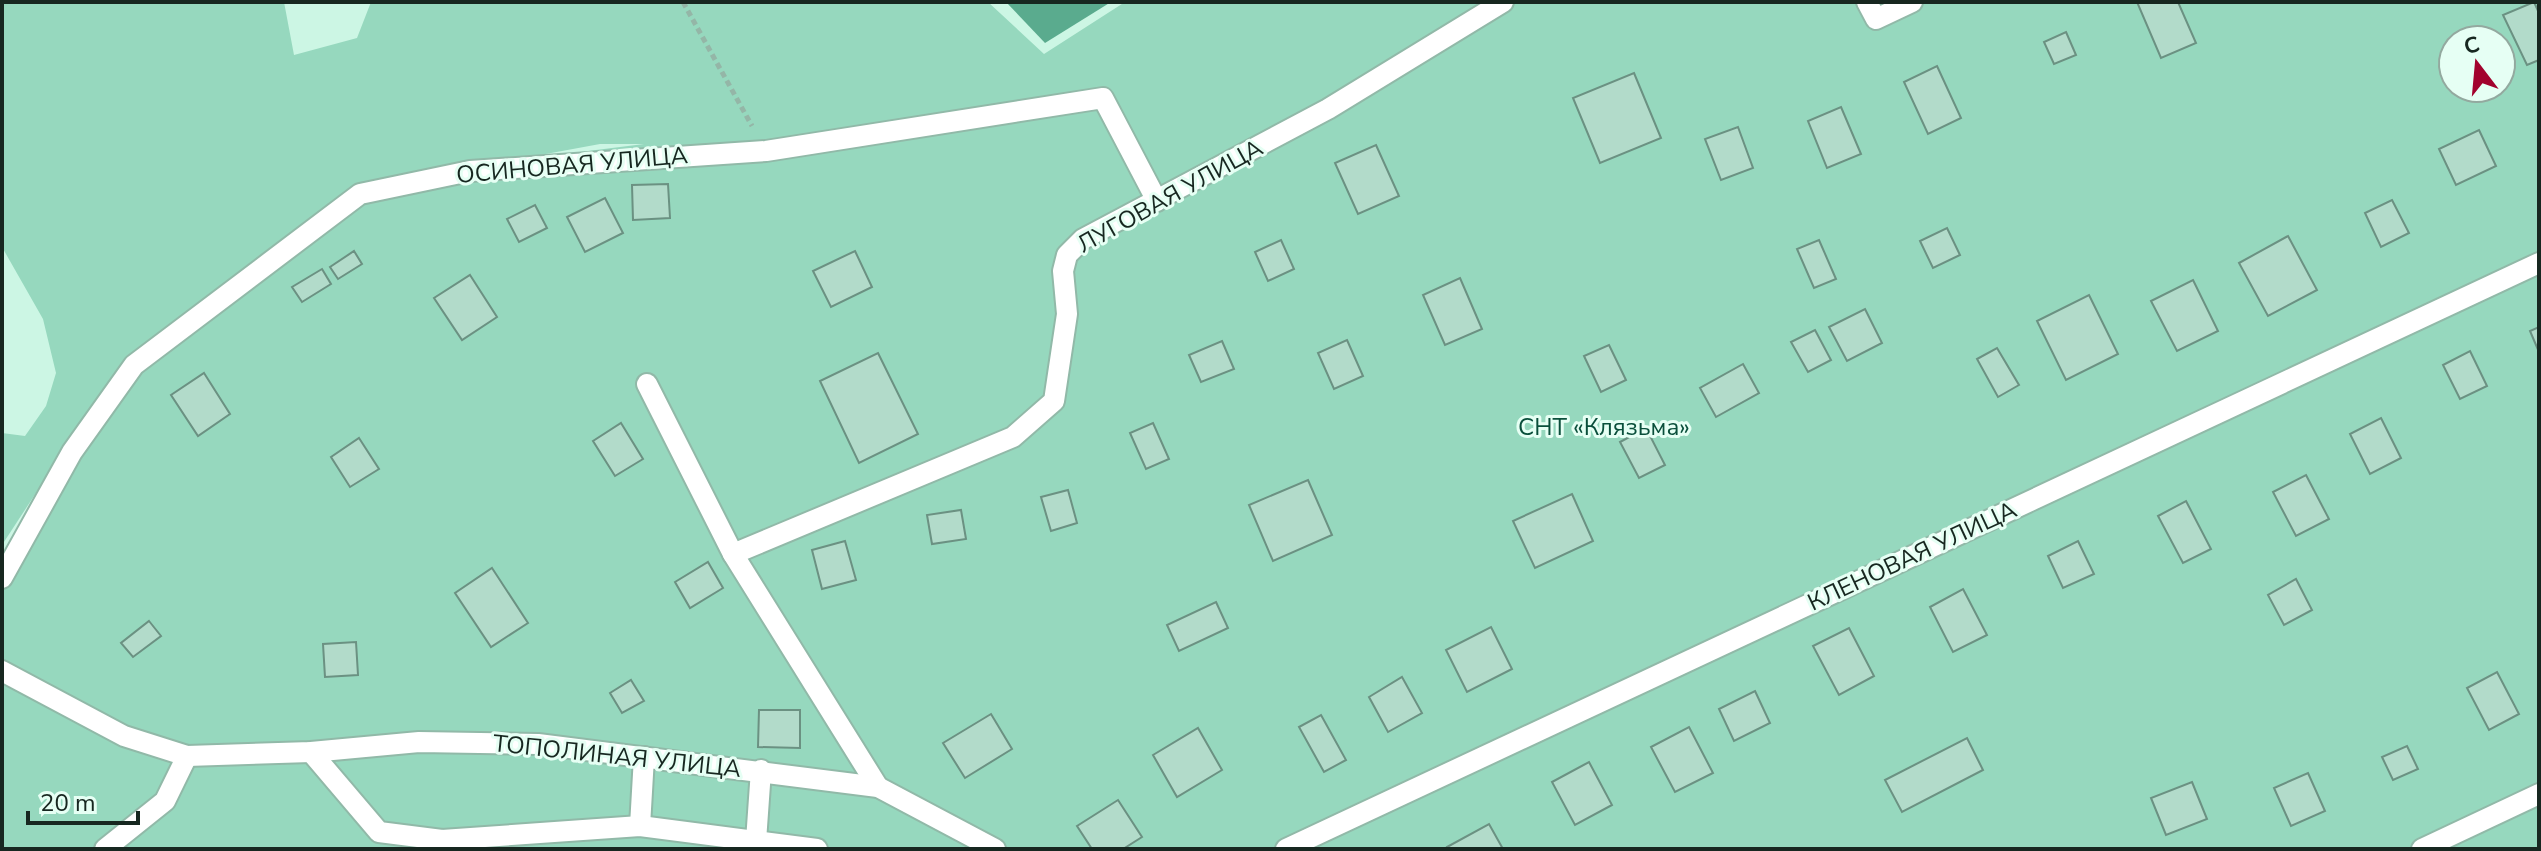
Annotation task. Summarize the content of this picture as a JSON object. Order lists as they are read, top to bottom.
{
  "streets": {
    "lane": [
      "ОСИНОВАЯ УЛИЦА",
      "ЛУГОВАЯ УЛИЦА",
      "КЛЕНОВАЯ УЛИЦА",
      "ТОПОЛИНАЯ УЛИЦА"
    ]
  },
  "crossings": [
    ["ОСИНОВАЯ УЛИЦА", "ЛУГОВАЯ УЛИЦА"]
  ],
  "parks": ["СНТ «Клязьма»"],
  "scale_bar": "20 m",
  "north": "top"
}
